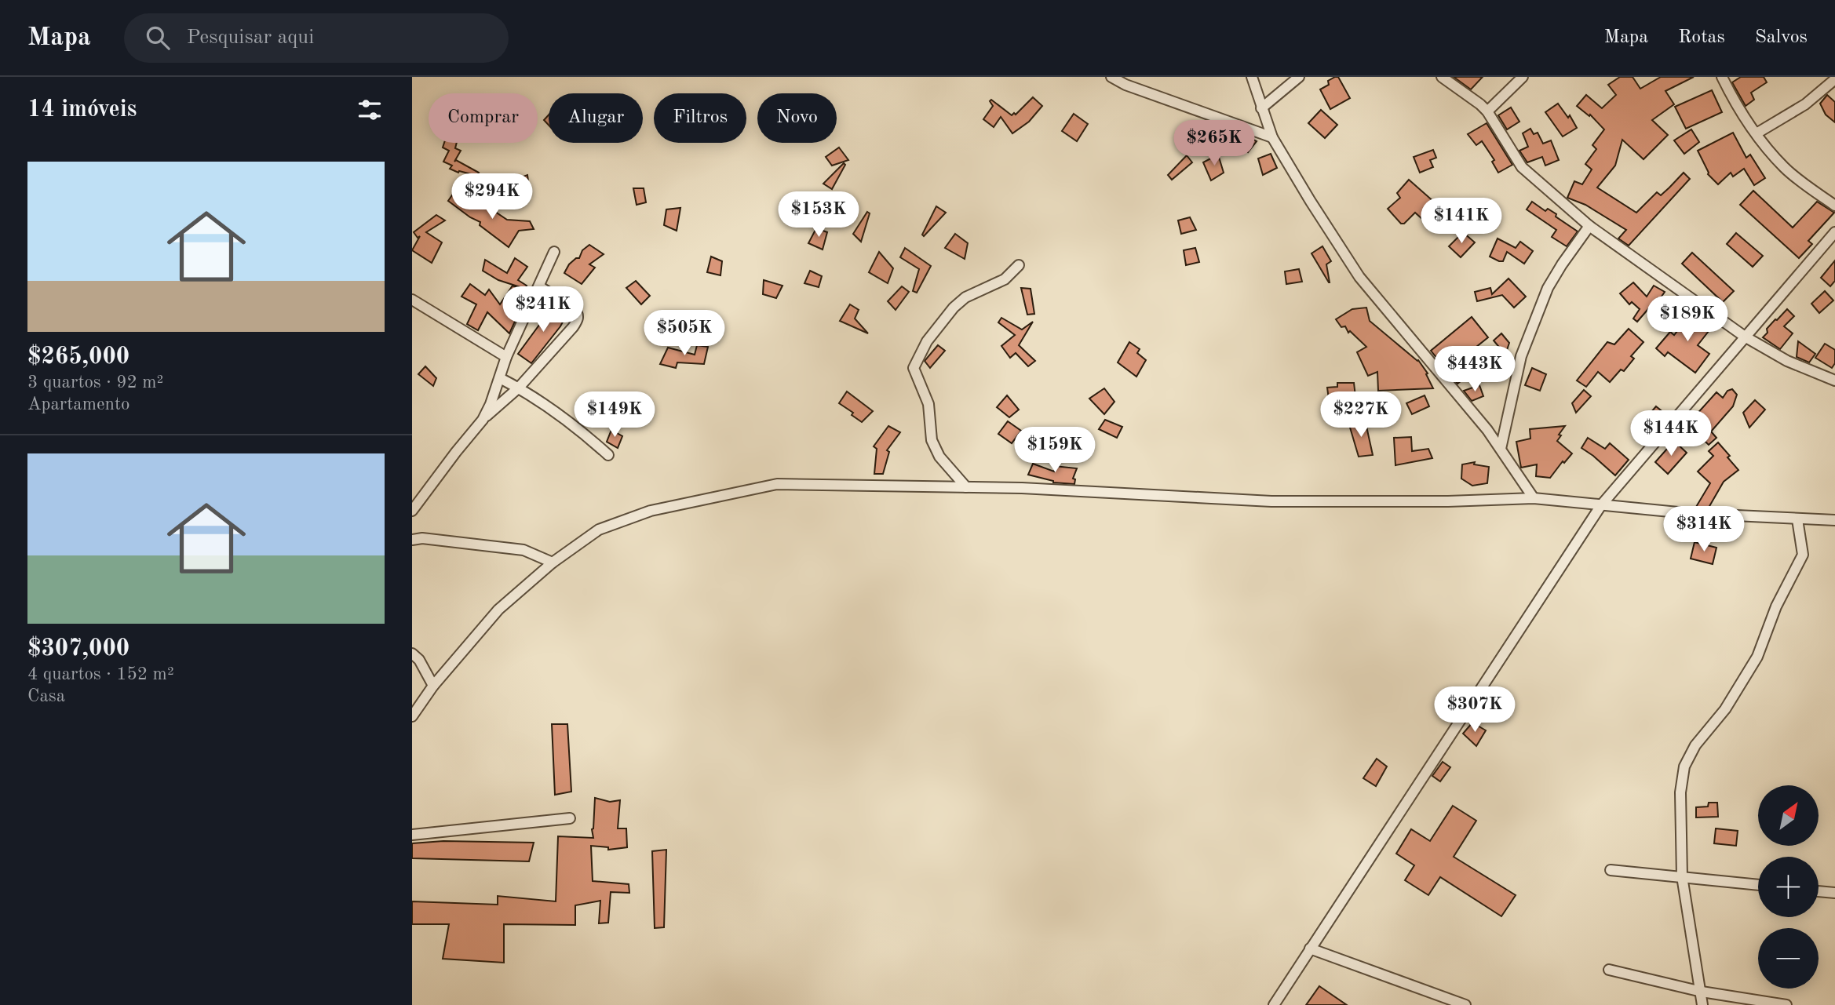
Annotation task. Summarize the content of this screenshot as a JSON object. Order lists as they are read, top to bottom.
{
  "north": "top right",
  "page": {
    "header": "Mapa",
    "search": "Pesquisar aqui",
    "nav": ["Mapa", "Rotas", "Salvos"],
    "heading": "14 imóveis",
    "chip": [
      "Comprar",
      "Alugar",
      "Filtros",
      "Novo"
    ],
    "price": [
      "$265K",
      "$294K",
      "$153K",
      "$141K",
      "$241K",
      "$189K",
      "$505K",
      "$443K",
      "$149K",
      "$227K",
      "$144K",
      "$159K",
      "$314K",
      "$307K"
    ],
    "list": [
      {
        "name": "$265,000",
        "note": "3 quartos · 92 m² · Apartamento"
      },
      {
        "name": "$307,000",
        "note": "4 quartos · 152 m² · Casa"
      }
    ],
    "map_buttons": ["+", "−"]
  }
}
